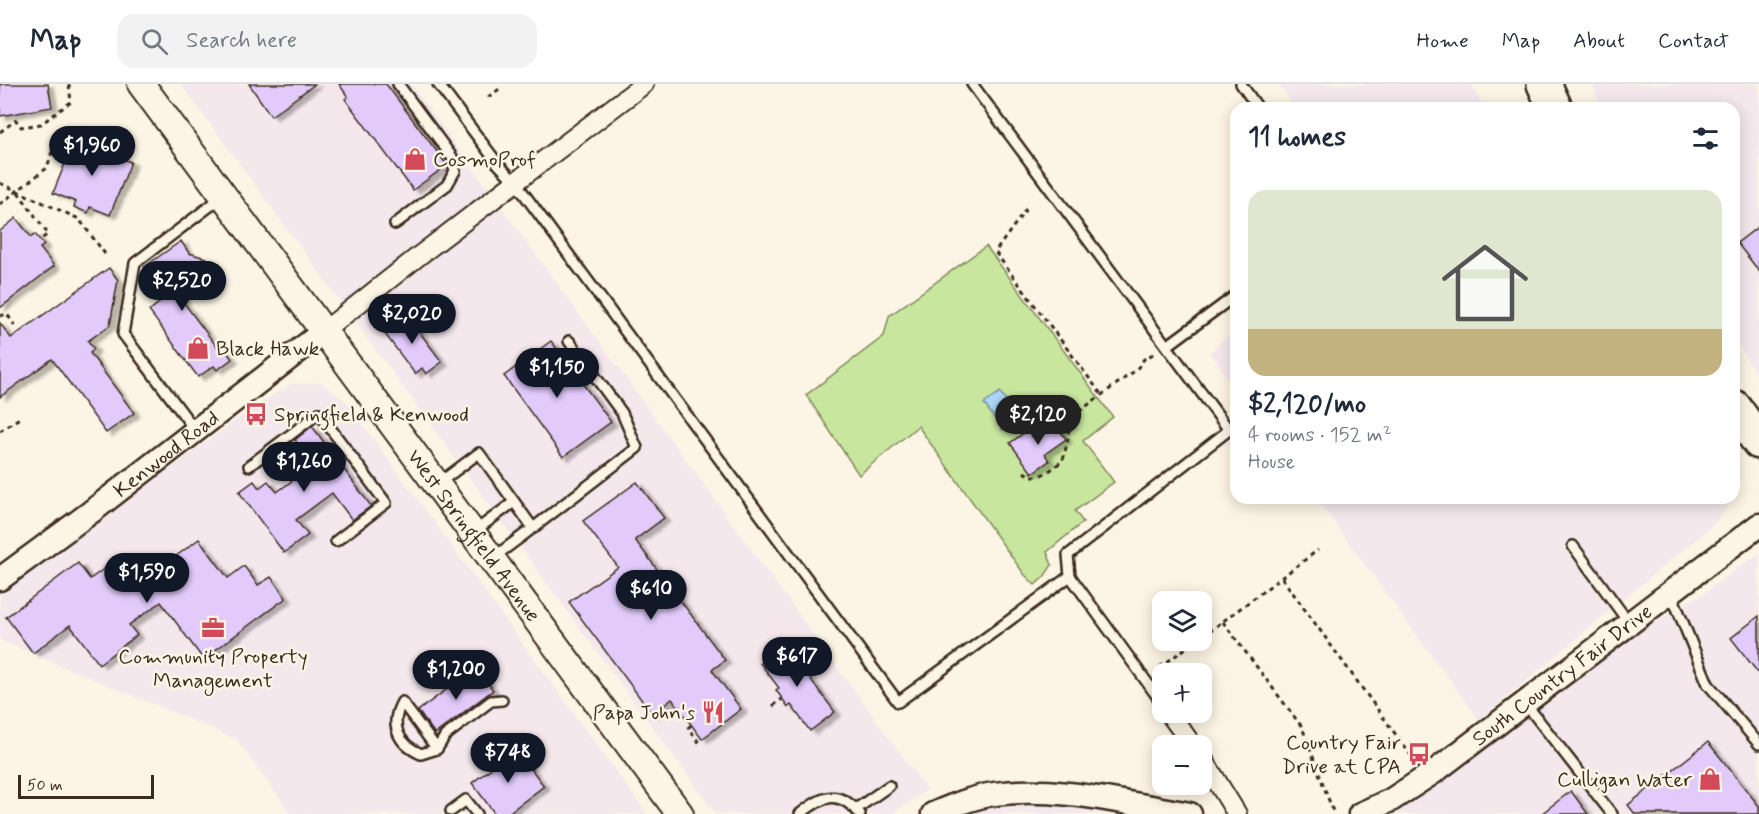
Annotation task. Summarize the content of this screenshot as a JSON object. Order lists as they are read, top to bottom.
{
  "streets": {
    "main road": ["West Springfield Avenue"],
    "street": ["Kenwood Road", "South Country Fair Drive"]
  },
  "crossings": [
    ["Kenwood Road", "West Springfield Avenue"]
  ],
  "places": {
    "shop": ["CosmoProf", "Black Hawk", "Culligan Water"],
    "bus stop": ["Springfield & Kenwood", "Country Fair Drive at CPA"],
    "office": ["Community Property Management"],
    "restaurant": ["Papa John's"]
  },
  "scale_bar": "50 m",
  "page": {
    "header": "Map",
    "search": "Search here",
    "nav": [
      "Home",
      "Map",
      "About",
      "Contact"
    ],
    "heading": "11 homes",
    "price": [
      "$1,960",
      "$2,520",
      "$2,020",
      "$1,150",
      "$2,120",
      "$1,260",
      "$1,590",
      "$610",
      "$617",
      "$1,200",
      "$748"
    ],
    "list": [
      {
        "name": "$2,120/mo",
        "note": "4 rooms · 152 m² · House"
      }
    ],
    "map_buttons": ["+", "−"],
    "scale": "50 m"
  }
}
